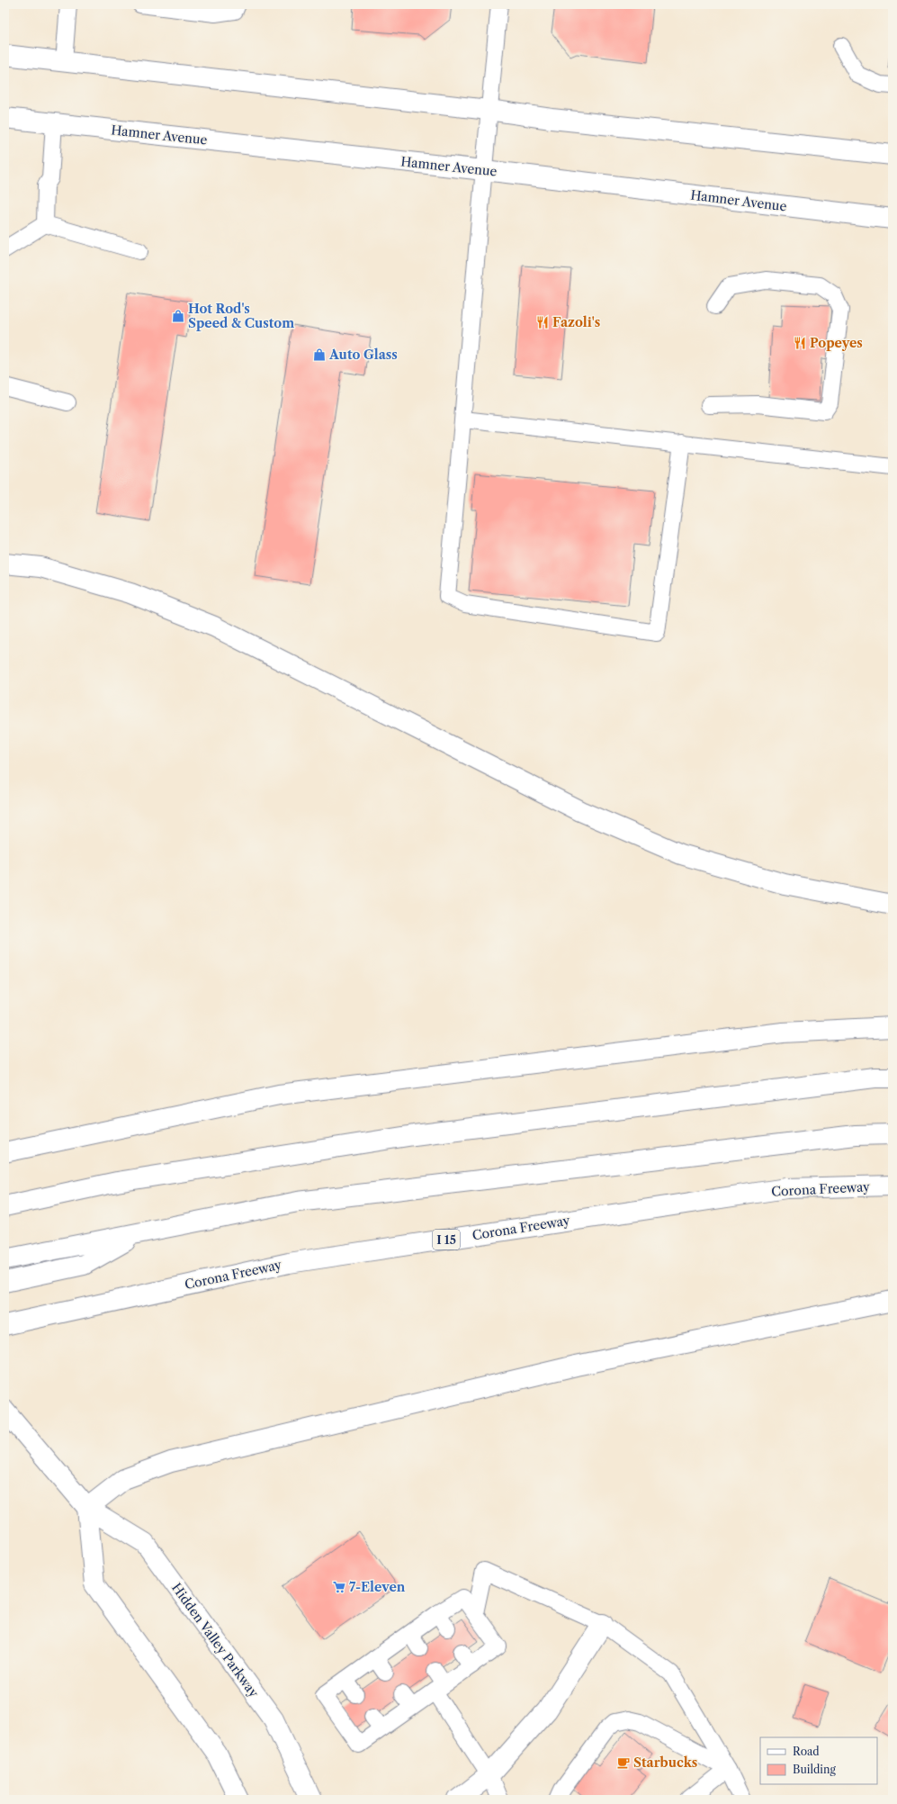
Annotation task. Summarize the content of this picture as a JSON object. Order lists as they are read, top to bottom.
{
  "streets": {
    "main road": [
      "Hamner Avenue",
      "Corona Freeway",
      "I 15",
      "Hidden Valley Parkway"
    ]
  },
  "places": {
    "shop": ["Hot Rod's Speed & Custom", "Auto Glass"],
    "restaurant": ["Fazoli's", "Popeyes"],
    "supermarket": ["7-Eleven"],
    "cafe": ["Starbucks"]
  },
  "legend": ["Road", "Building"]
}
